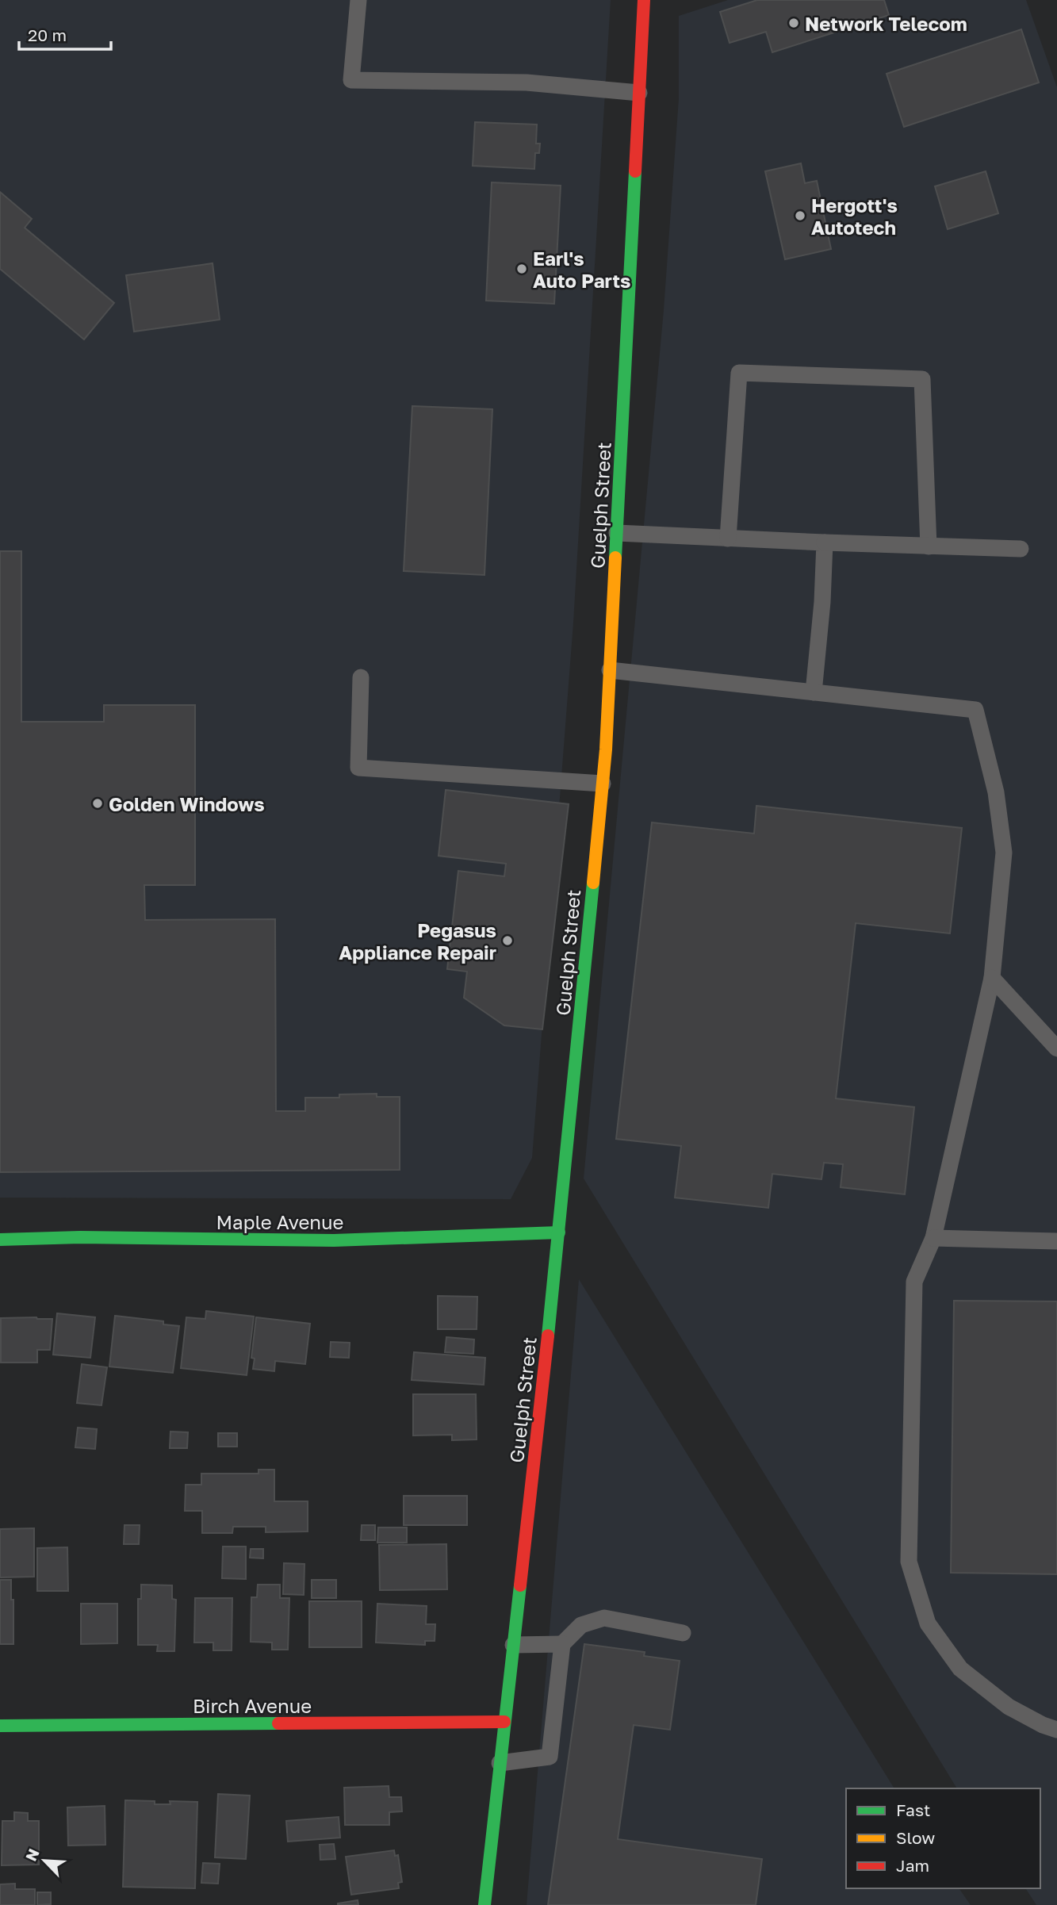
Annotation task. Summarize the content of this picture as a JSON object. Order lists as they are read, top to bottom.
{
  "streets": {
    "street": ["Guelph Street", "Maple Avenue", "Birch Avenue"]
  },
  "crossings": [
    ["Guelph Street", "Maple Avenue"],
    ["Guelph Street", "Birch Avenue"]
  ],
  "places": [
    "Network Telecom",
    "Hergott's Autotech",
    "Earl's Auto Parts",
    "Golden Windows",
    "Pegasus Appliance Repair"
  ],
  "legend": ["Fast", "Slow", "Jam"],
  "scale_bar": "20 m",
  "north": "top left"
}
